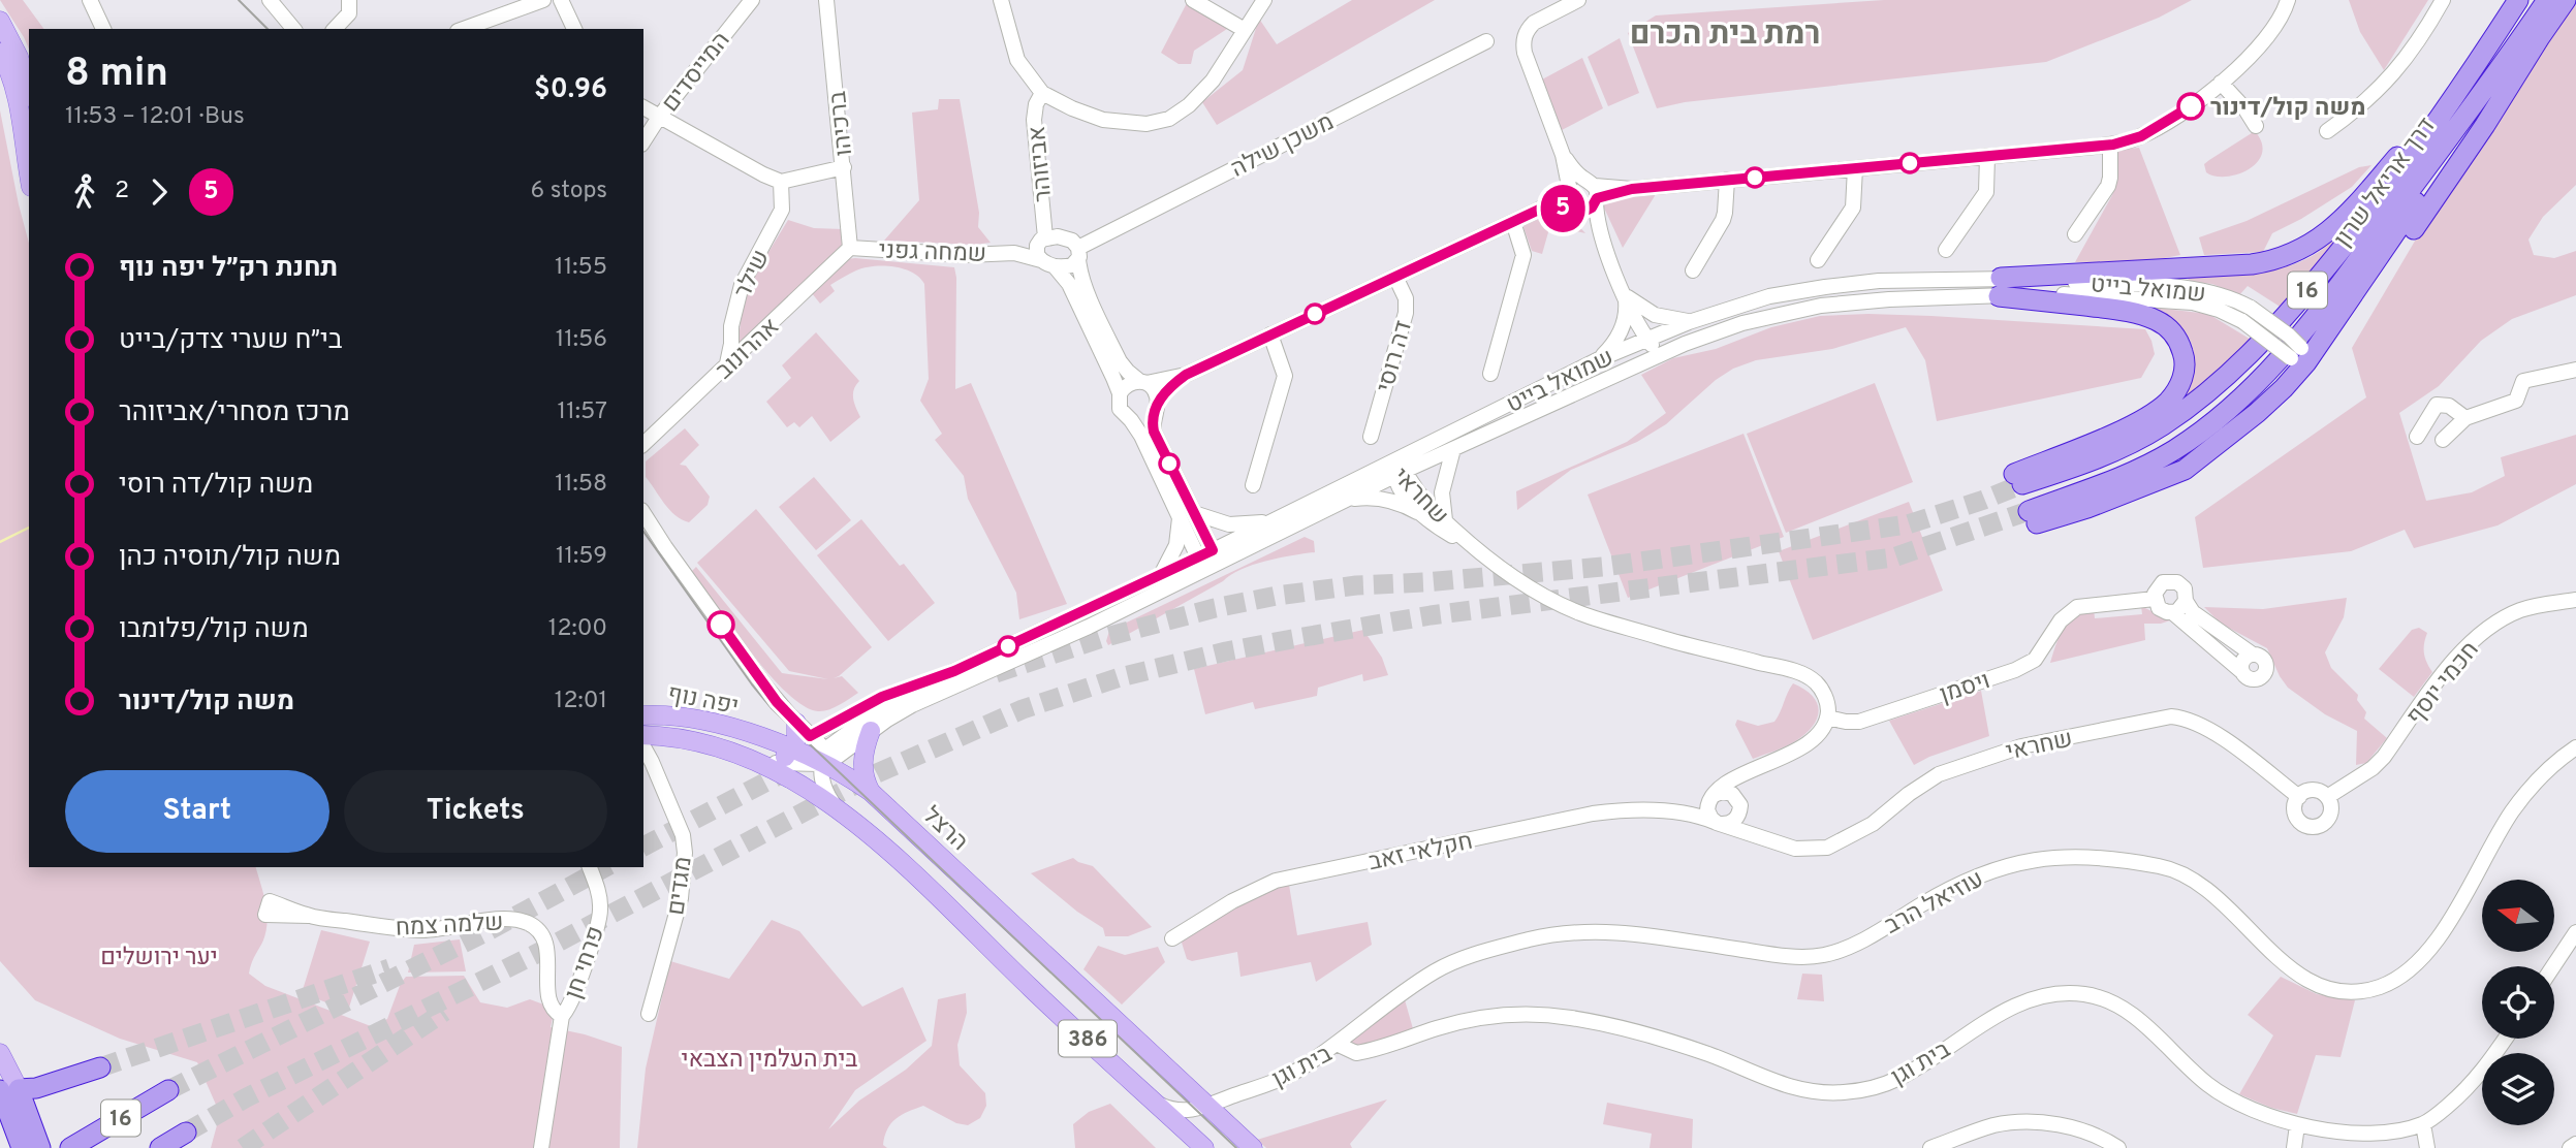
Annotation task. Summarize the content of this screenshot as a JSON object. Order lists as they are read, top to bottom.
{
  "streets": {
    "highway": ["דרך אריאל שרון", "16"],
    "main road": ["יפה נוף", "הרצל", "386"],
    "street": [
      "המייסדים",
      "ברכיהו",
      "משכן שילה",
      "אביזוהר",
      "שמחה גפני",
      "שילר",
      "שמואל בייט",
      "אהרונוב",
      "דה רוסי",
      "שחראי",
      "חכמי יוסף",
      "ויסמן",
      "חקלאי זאב",
      "מגדים",
      "עוזיאל הרב",
      "שלמה צמח",
      "פרחי חן",
      "בית וגן"
    ]
  },
  "crossings": [
    ["ברכיהו", "שמחה גפני"],
    ["ברכיהו", "אהרונוב"],
    ["משכן שילה", "אביזוהר"],
    ["משכן שילה", "שמחה גפני"],
    ["אביזוהר", "שמחה גפני"],
    ["אביזוהר", "שמואל בייט"],
    ["דרך אריאל שרון", "שמואל בייט"],
    ["שמחה גפני", "אהרונוב"],
    ["שילר", "אהרונוב"],
    ["שמואל בייט", "שחראי"],
    ["שמואל בייט", "יפה נוף"],
    ["שחראי", "חכמי יוסף"],
    ["שחראי", "ויסמן"],
    ["שחראי", "חקלאי זאב"],
    ["יפה נוף", "הרצל"],
    ["יפה נוף", "386"],
    ["הרצל", "בית וגן"],
    ["עוזיאל הרב", "בית וגן"],
    ["שלמה צמח", "פרחי חן"],
    ["386", "בית וגן"]
  ],
  "districts": ["רמת בית הכרם"],
  "parks": ["יער ירושלים", "בית העלמין הצבאי"],
  "places": ["משה קול/דינור"],
  "lines": ["bus line 5"],
  "north": "left",
  "page": {
    "on_map": "5",
    "heading": ["8 min", "11:53 – 12:01 · Bus", "$0.96"],
    "legs": ["2", "5", "6 stops"],
    "list": [
      {
        "name": "תחנת רק״ל יפה נוף",
        "value": "11:55"
      },
      {
        "name": "בי״ח שערי צדק/בייט",
        "value": "11:56"
      },
      {
        "name": "מרכז מסחרי/אביזוהר",
        "value": "11:57"
      },
      {
        "name": "משה קול/דה רוסי",
        "value": "11:58"
      },
      {
        "name": "משה קול/תוסיה כהן",
        "value": "11:59"
      },
      {
        "name": "משה קול/פלומבו",
        "value": "12:00"
      },
      {
        "name": "משה קול/דינור",
        "value": "12:01"
      }
    ],
    "buttons": ["Start", "Tickets"]
  }
}
